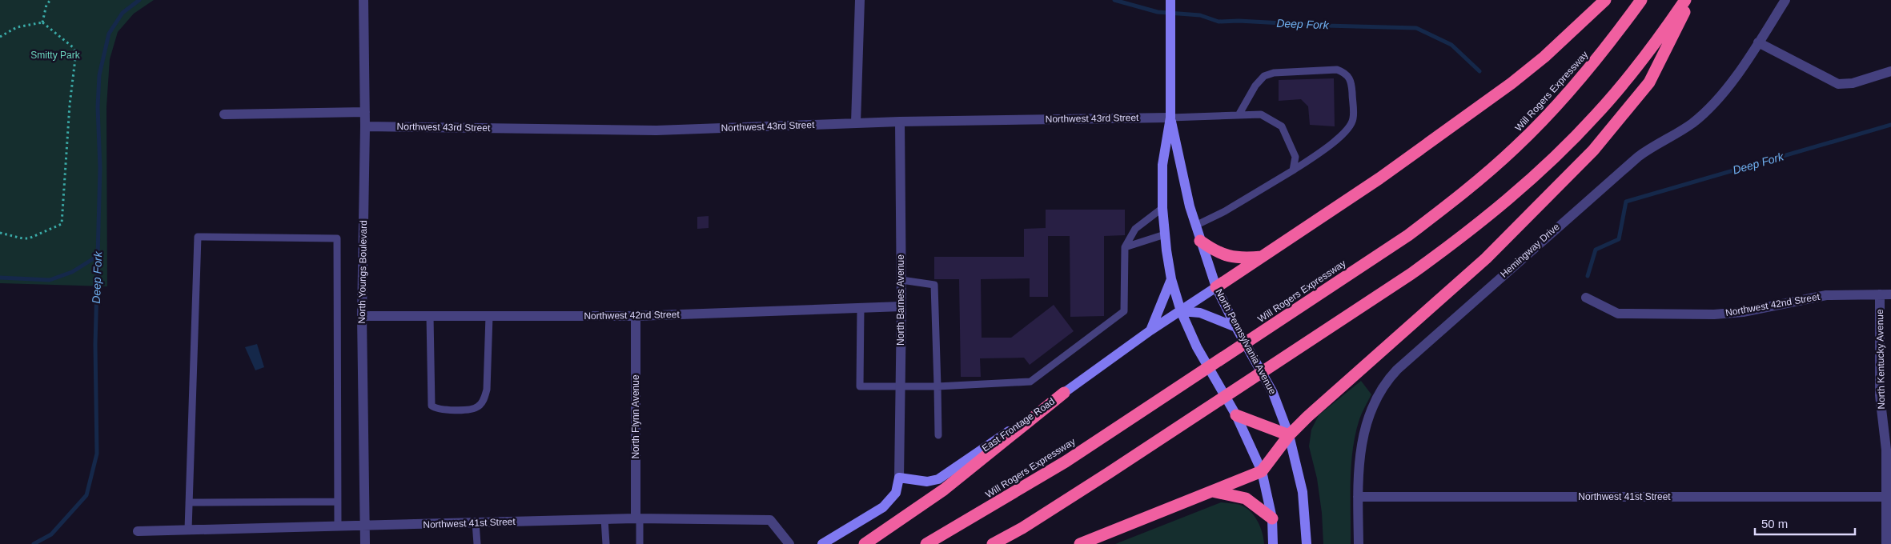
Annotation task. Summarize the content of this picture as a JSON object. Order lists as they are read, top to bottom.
{
  "streets": {
    "highway": ["Will Rogers Expressway"],
    "main road": ["North Pennsylvania Avenue", "East Frontage Road"],
    "street": [
      "Northwest 43rd Street",
      "Hemingway Drive",
      "North Youngs Boulevard",
      "North Barnes Avenue",
      "Northwest 42nd Street",
      "North Kentucky Avenue",
      "North Flynn Avenue",
      "Northwest 41st Street"
    ]
  },
  "crossings": [
    ["Northwest 43rd Street", "North Youngs Boulevard"],
    ["Northwest 43rd Street", "North Barnes Avenue"],
    ["Northwest 43rd Street", "North Pennsylvania Avenue"],
    ["Hemingway Drive", "Northwest 41st Street"],
    ["North Youngs Boulevard", "Northwest 42nd Street"],
    ["North Youngs Boulevard", "Northwest 41st Street"],
    ["North Barnes Avenue", "Northwest 42nd Street"],
    ["North Barnes Avenue", "East Frontage Road"],
    ["Northwest 42nd Street", "North Kentucky Avenue"],
    ["Northwest 42nd Street", "North Flynn Avenue"],
    ["North Pennsylvania Avenue", "East Frontage Road"],
    ["North Kentucky Avenue", "Northwest 41st Street"],
    ["North Flynn Avenue", "Northwest 41st Street"]
  ],
  "water": ["Deep Fork"],
  "parks": ["Smitty Park"],
  "scale_bar": "50 m"
}
